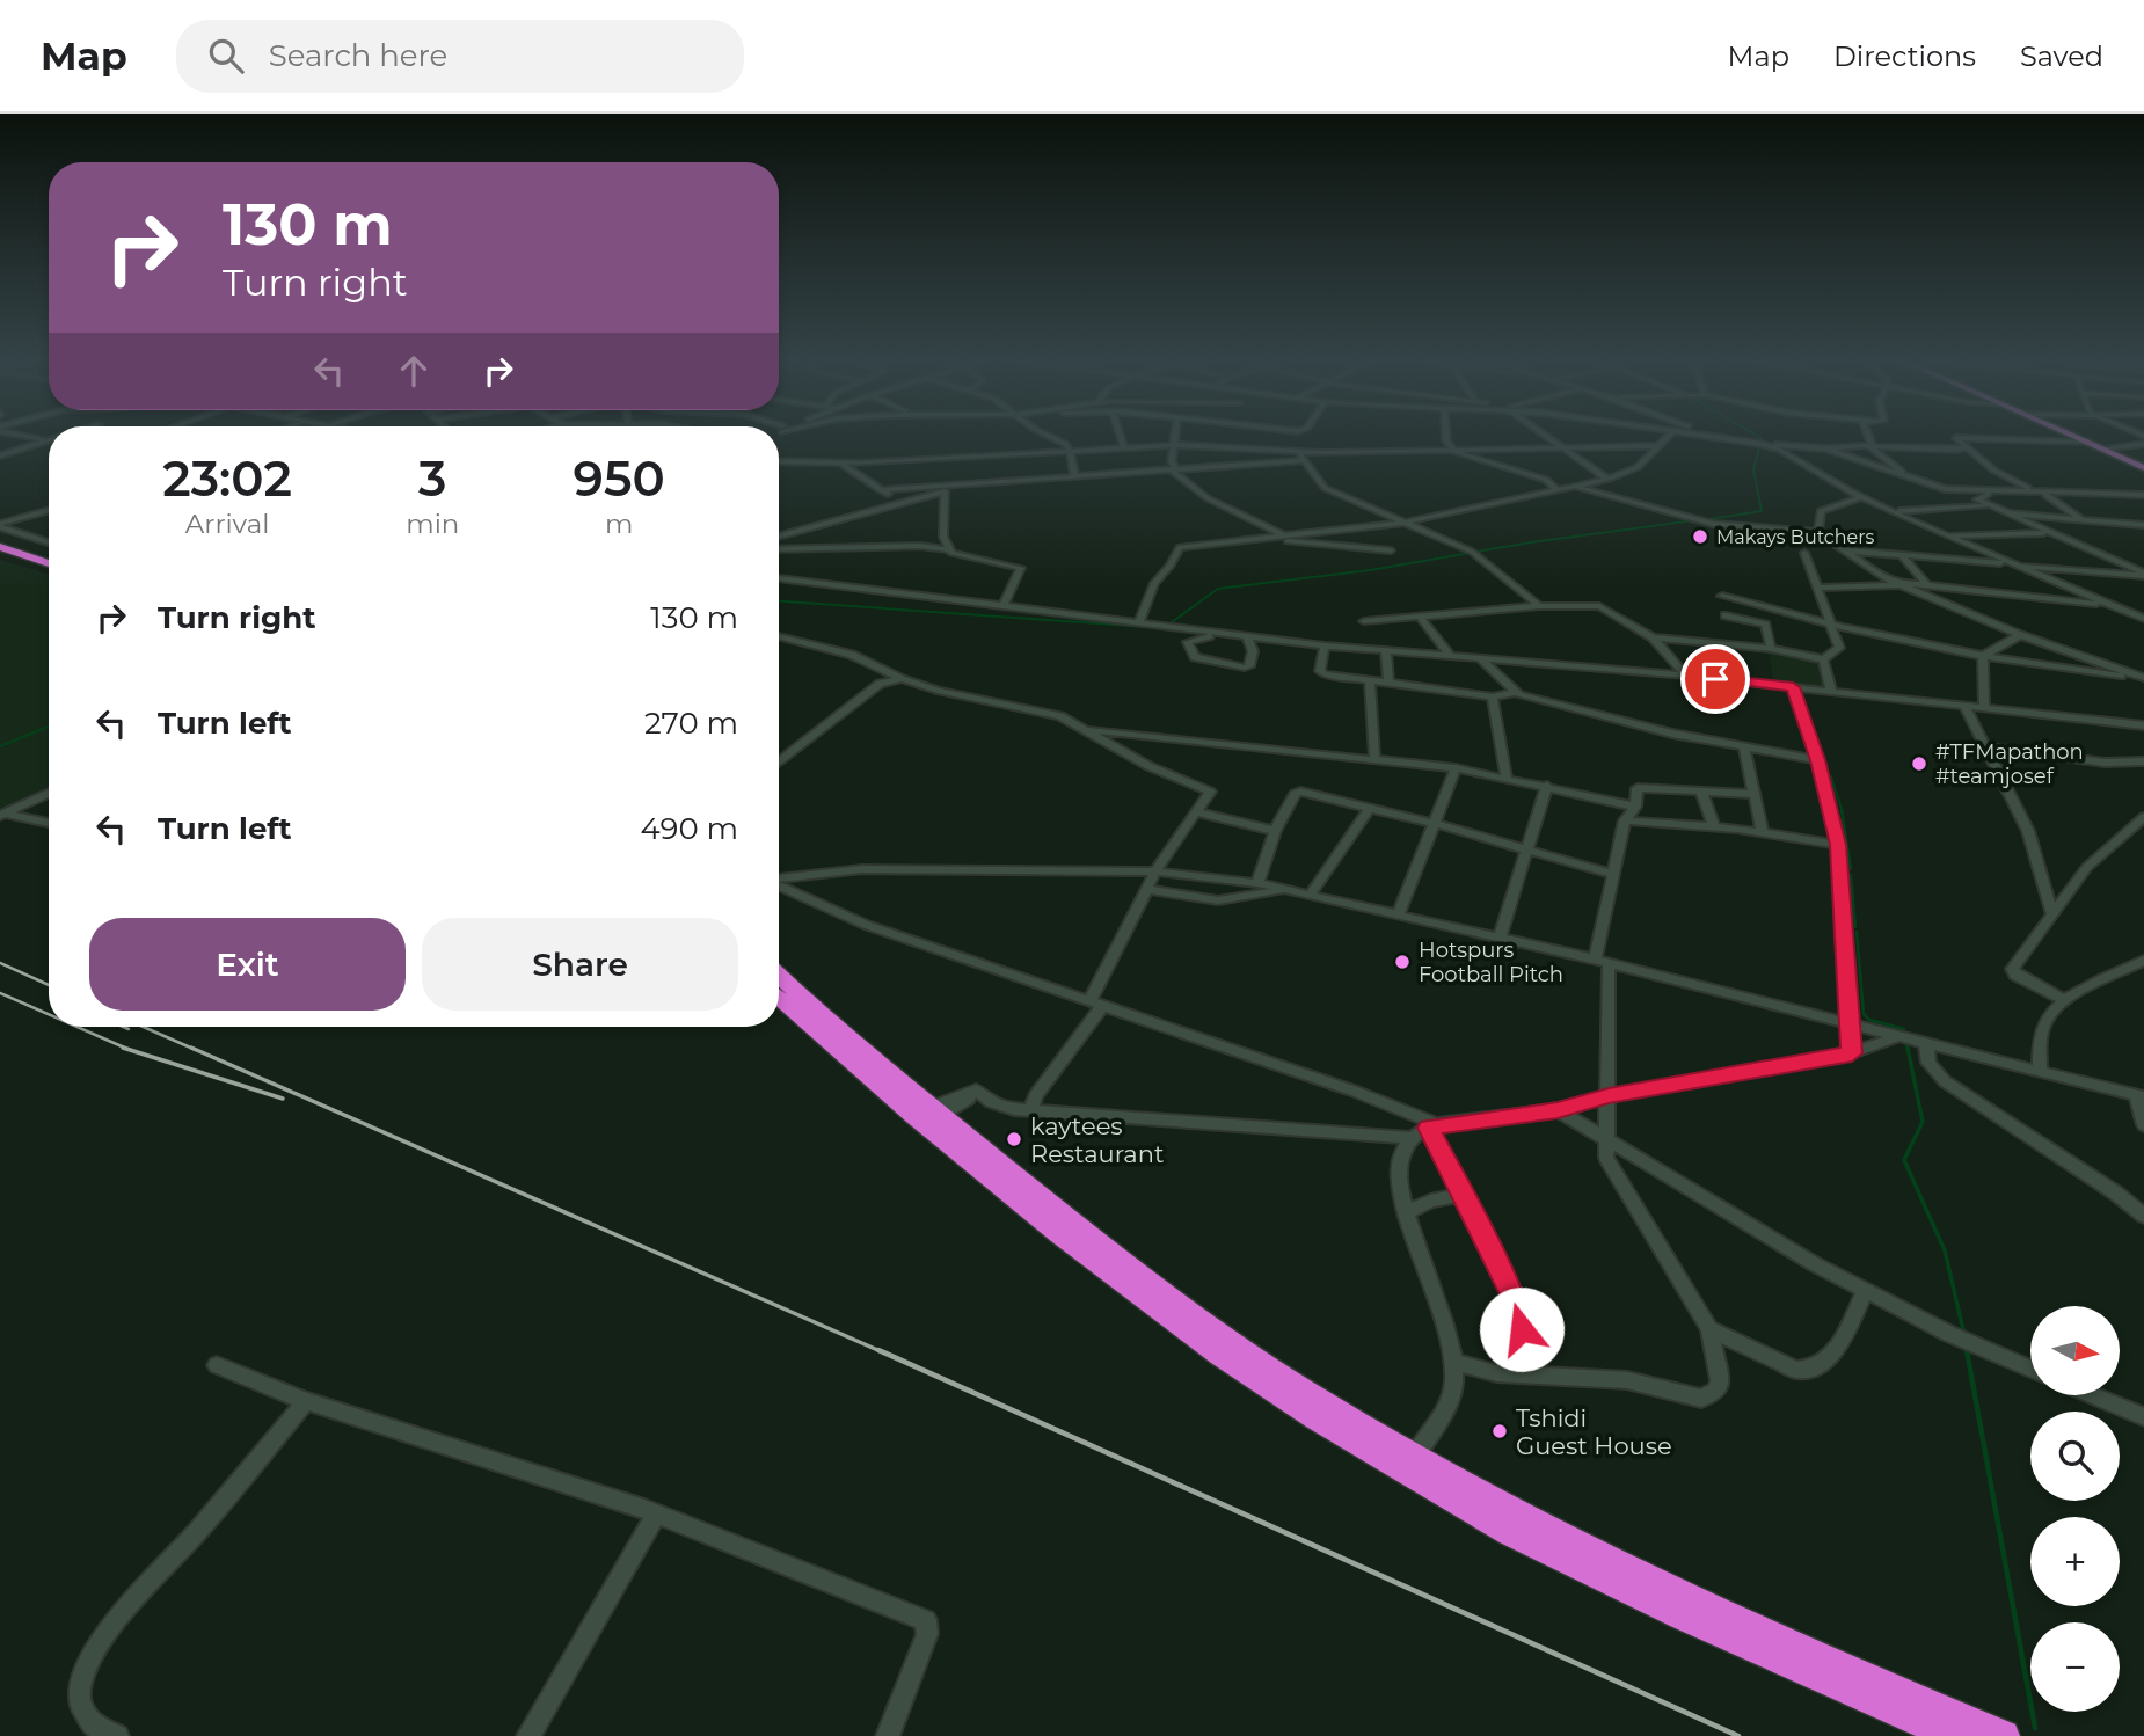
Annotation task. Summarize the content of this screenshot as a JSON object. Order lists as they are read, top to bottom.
{
  "places": [
    "Makays Butchers",
    "#TFMapathon #teamjosef",
    "Hotspurs Football Pitch",
    "kaytees Restaurant",
    "Tshidi Guest House"
  ],
  "north": "right",
  "page": {
    "header": "Map",
    "search": "Search here",
    "nav": ["Map", "Directions", "Saved"],
    "turn": ["130 m", "Turn right"],
    "eta": [
      "23:02",
      "Arrival",
      "3",
      "min",
      "950",
      "m"
    ],
    "list": [
      {
        "name": "Turn right",
        "value": "130 m"
      },
      {
        "name": "Turn left",
        "value": "270 m"
      },
      {
        "name": "Turn left",
        "value": "490 m"
      }
    ],
    "buttons": ["Exit", "Share"],
    "map_buttons": ["+", "−"]
  }
}
